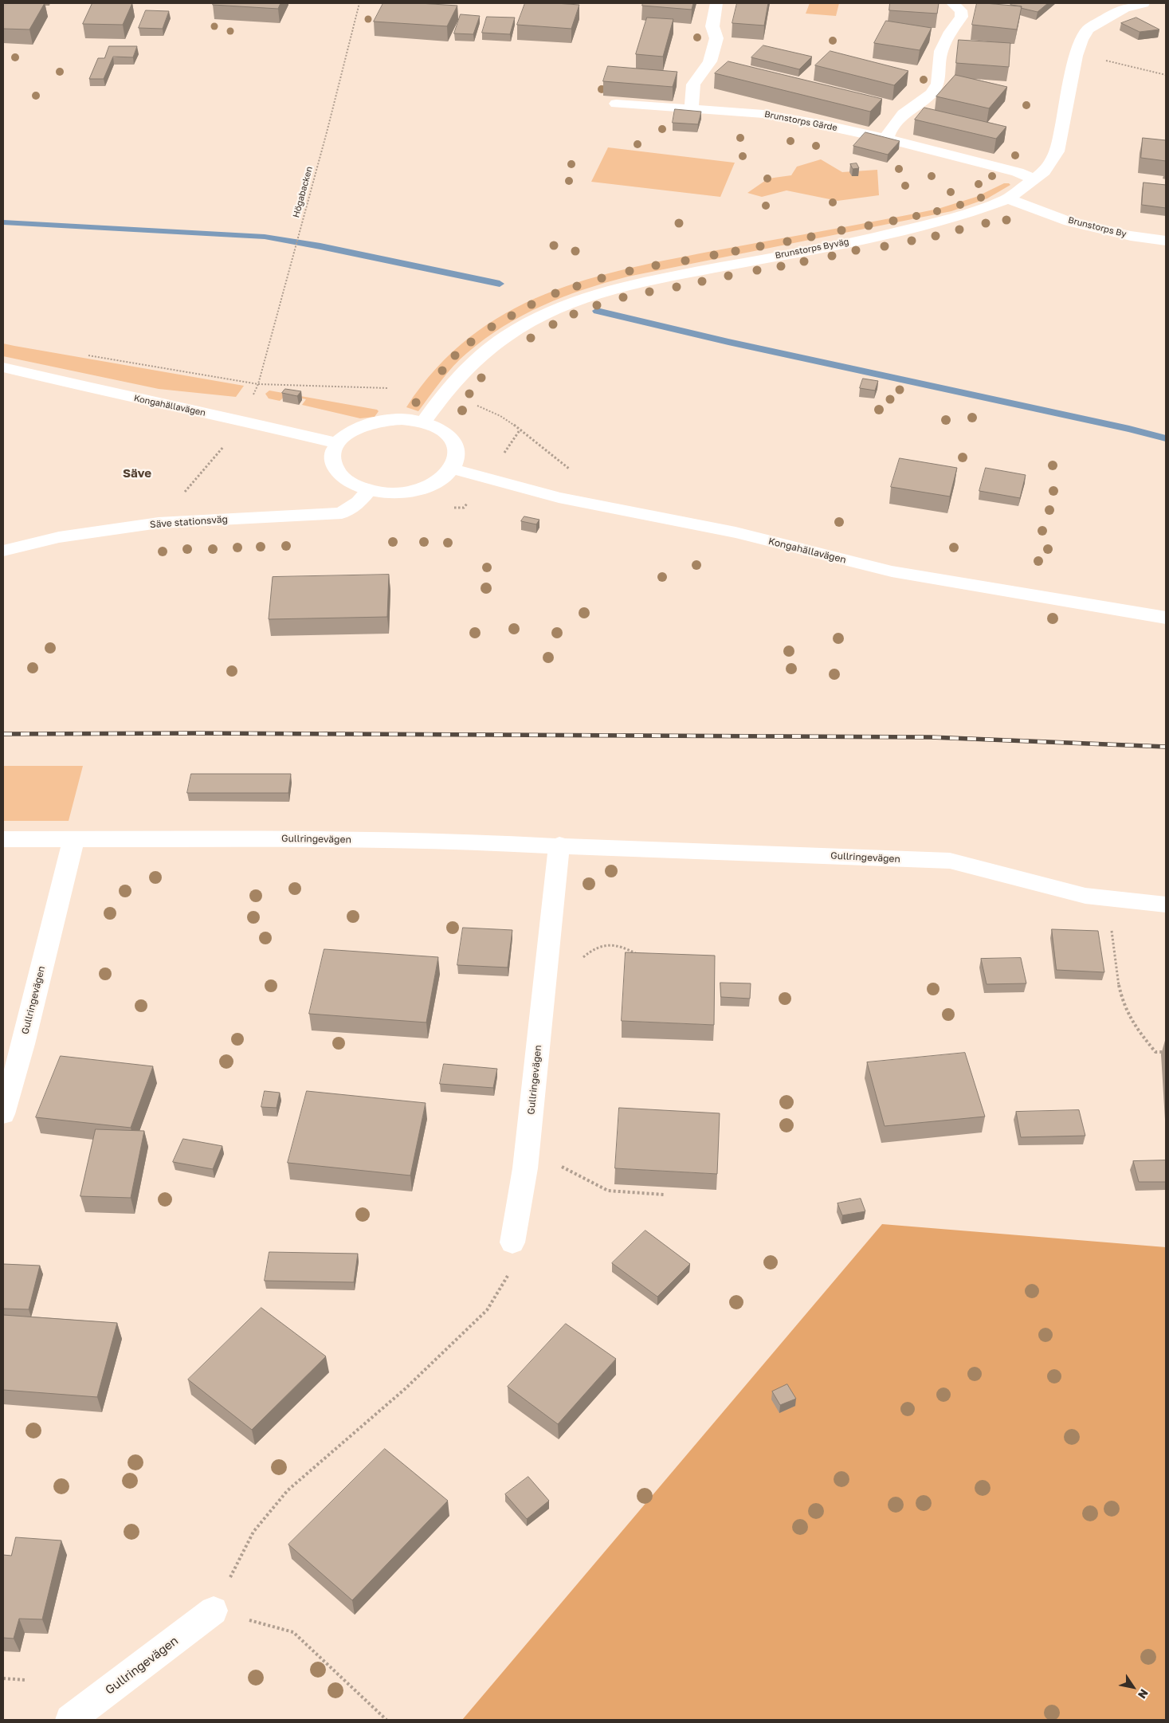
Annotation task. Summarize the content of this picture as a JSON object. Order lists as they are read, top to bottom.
{
  "streets": {
    "street": [
      "Brunstorps Gärde",
      "Brunstorps By",
      "Brunstorps Byväg",
      "Kongahällavägen",
      "Säve stationsväg",
      "Gullringevägen"
    ],
    "path": ["Högabacken"]
  },
  "crossings": [
    ["Brunstorps Gärde", "Brunstorps Byväg"],
    ["Högabacken", "Kongahällavägen"],
    ["Högabacken", "Säve stationsväg"],
    ["Brunstorps By", "Brunstorps Byväg"],
    ["Brunstorps Byväg", "Kongahällavägen"],
    ["Brunstorps Byväg", "Säve stationsväg"],
    ["Kongahällavägen", "Säve stationsväg"]
  ],
  "districts": ["Säve"],
  "north": "bottom right"
}
